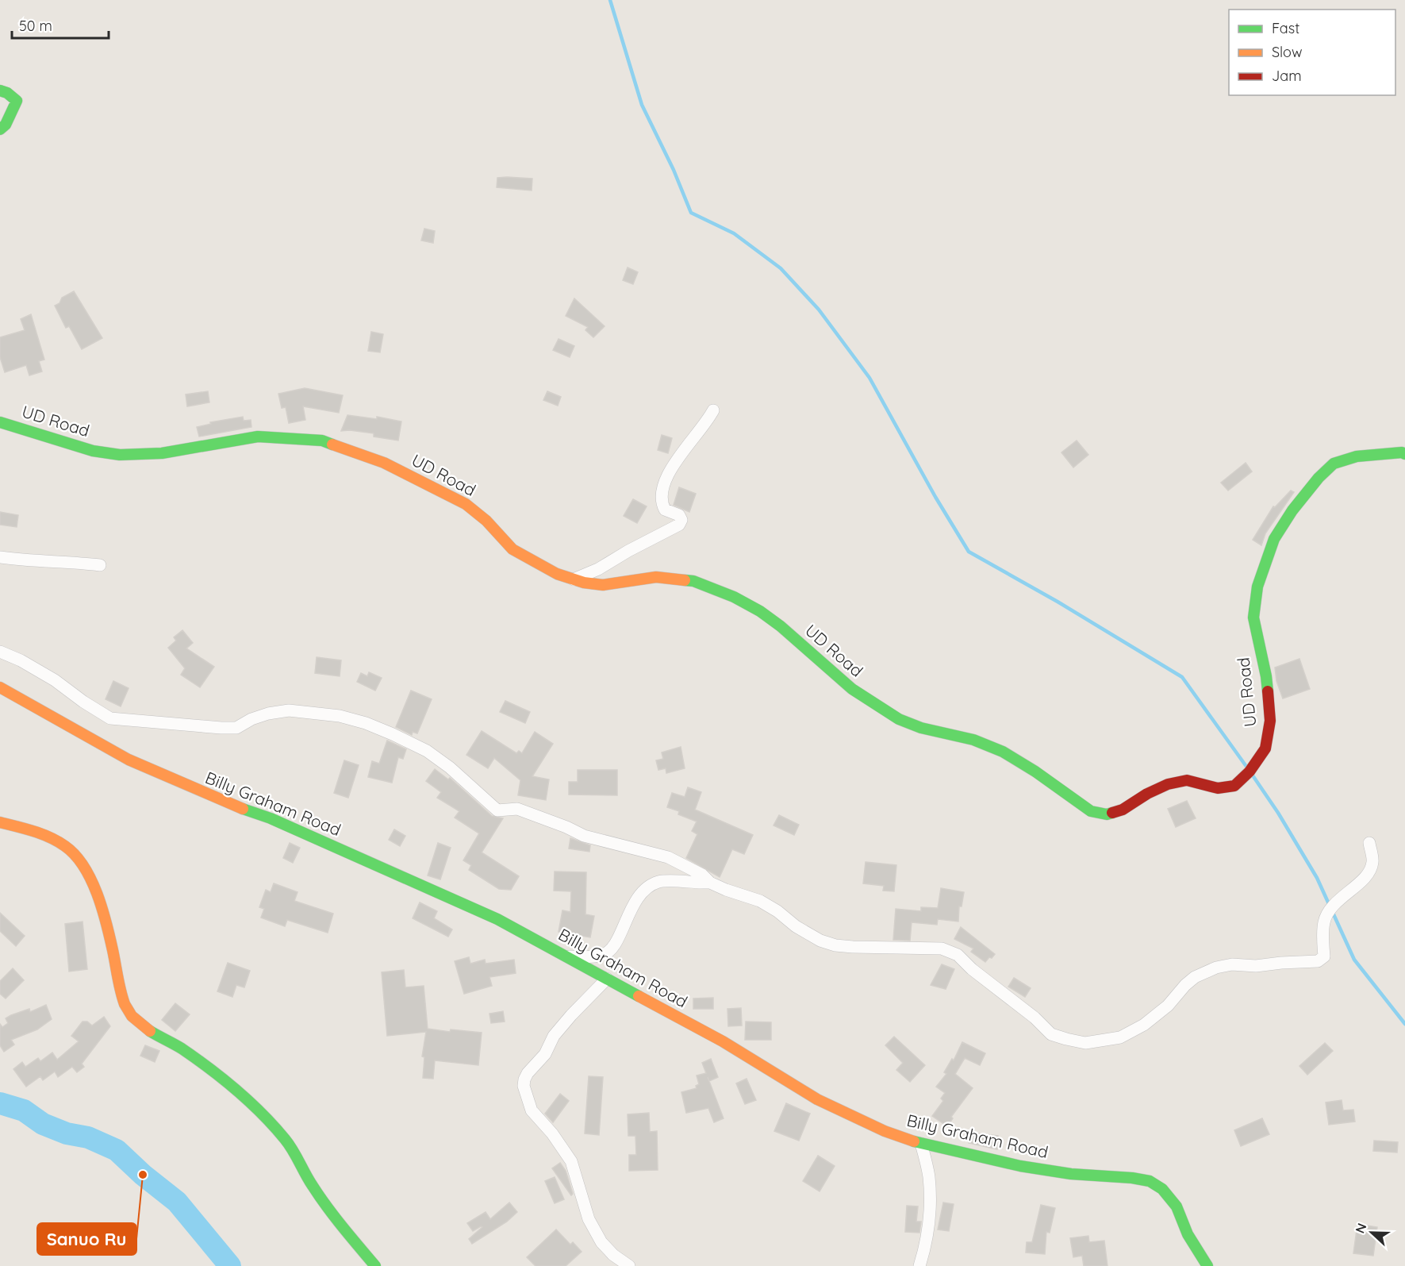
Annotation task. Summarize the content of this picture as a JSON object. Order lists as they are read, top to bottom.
{
  "streets": {
    "main road": ["UD Road", "Billy Graham Road"]
  },
  "places": ["Sanuo Ru"],
  "legend": ["Fast", "Slow", "Jam"],
  "scale_bar": "50 m",
  "north": "left"
}
